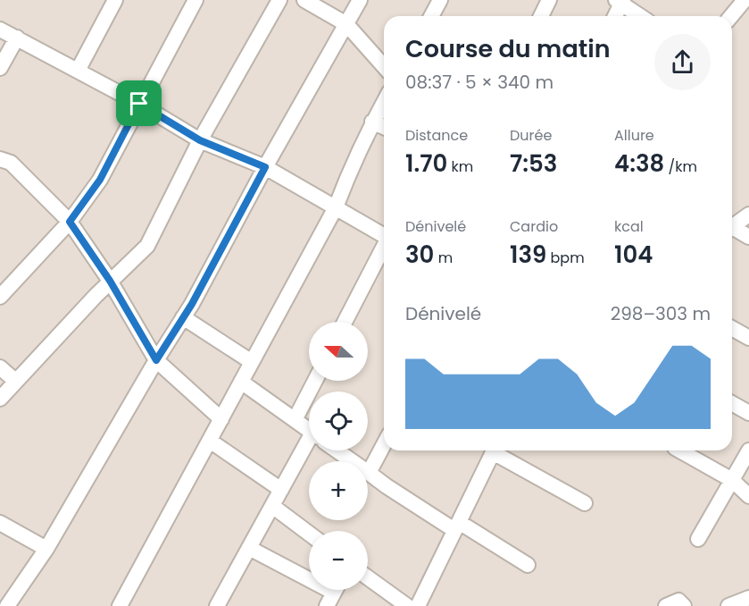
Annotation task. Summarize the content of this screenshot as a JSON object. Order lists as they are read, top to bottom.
{
  "north": "left",
  "page": {
    "heading": ["Course du matin", "08:37 · 5 × 340 m"],
    "stats": [
      ["Distance", "1.70 km"],
      ["Durée", "7:53"],
      ["Allure", "4:38 /km"],
      ["Dénivelé", "30 m"],
      ["Cardio", "139 bpm"],
      ["kcal", "104"]
    ],
    "chart": ["Dénivelé", "298–303 m"],
    "map_buttons": ["+", "−"]
  }
}
